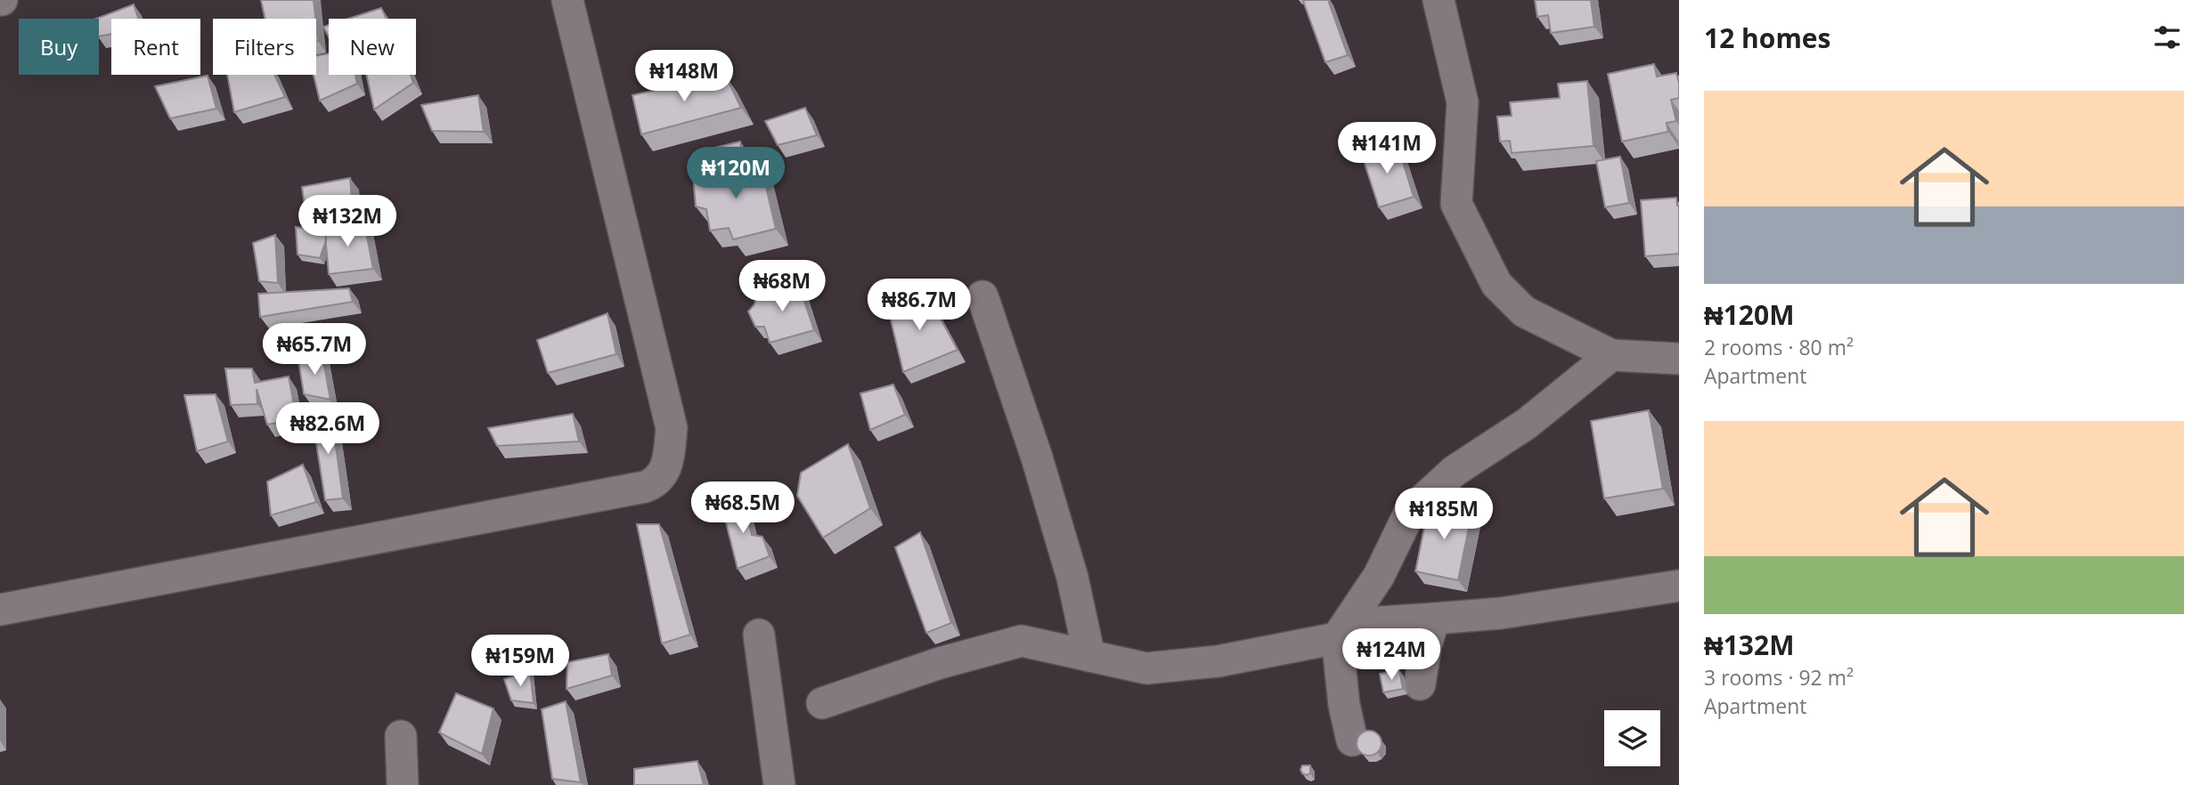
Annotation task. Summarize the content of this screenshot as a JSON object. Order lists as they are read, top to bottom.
{
  "page": {
    "heading": "12 homes",
    "chip": [
      "Buy",
      "Rent",
      "Filters",
      "New"
    ],
    "price": [
      "₦148M",
      "₦141M",
      "₦120M",
      "₦132M",
      "₦68M",
      "₦86.7M",
      "₦65.7M",
      "₦82.6M",
      "₦68.5M",
      "₦185M",
      "₦124M",
      "₦159M"
    ],
    "list": [
      {
        "name": "₦120M",
        "note": "2 rooms · 80 m² · Apartment"
      },
      {
        "name": "₦132M",
        "note": "3 rooms · 92 m² · Apartment"
      }
    ]
  }
}
